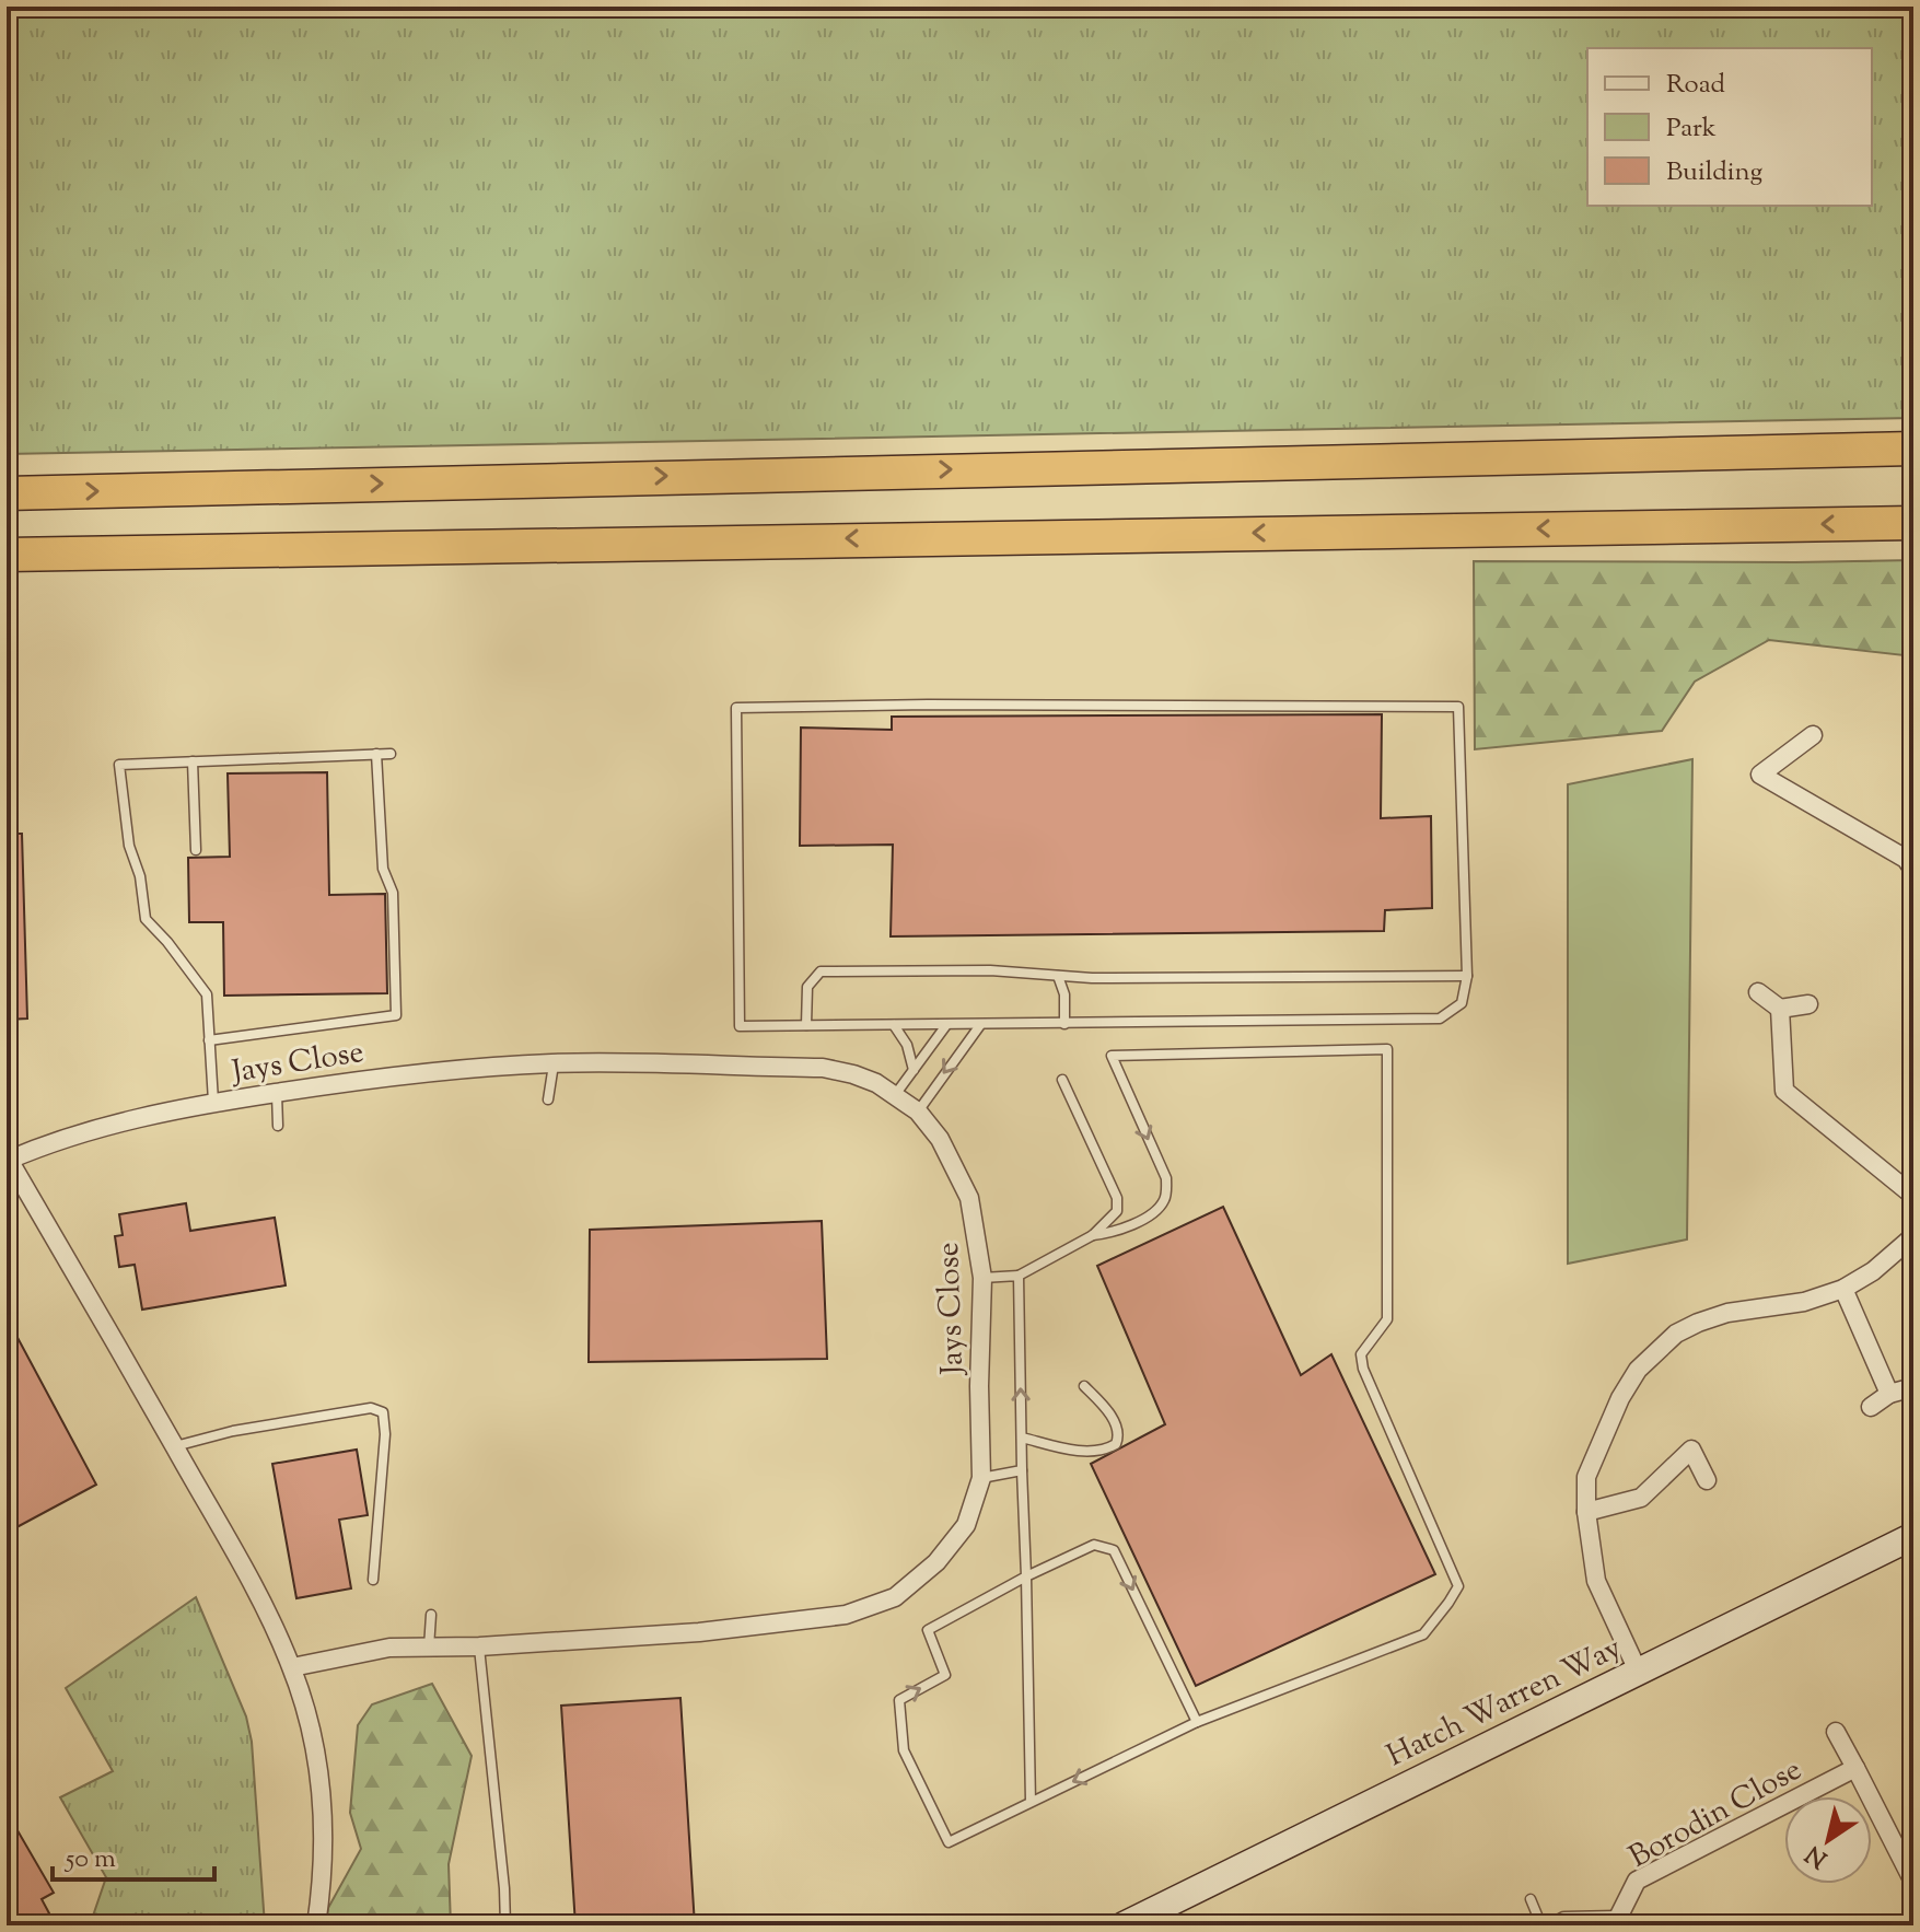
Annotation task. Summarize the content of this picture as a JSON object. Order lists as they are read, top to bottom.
{
  "streets": {
    "street": ["Jays Close", "Hatch Warren Way", "Borodin Close"]
  },
  "legend": ["Road", "Park", "Building"],
  "scale_bar": "50 m",
  "north": "bottom left"
}
